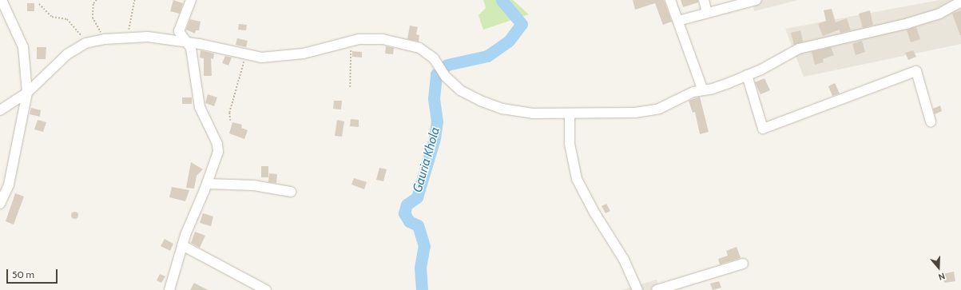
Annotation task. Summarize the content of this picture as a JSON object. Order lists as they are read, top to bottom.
{
  "water": ["Gauria Khola"],
  "scale_bar": "50 m",
  "north": "bottom"
}
